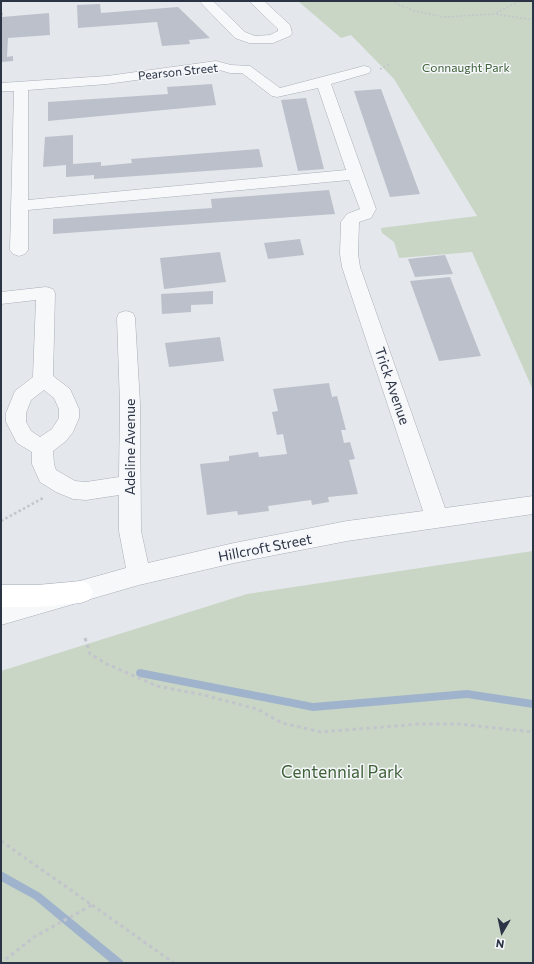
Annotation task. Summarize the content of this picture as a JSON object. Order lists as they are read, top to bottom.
{
  "streets": {
    "street": [
      "Pearson Street",
      "Trick Avenue",
      "Adeline Avenue",
      "Hillcroft Street"
    ]
  },
  "crossings": [
    ["Trick Avenue", "Hillcroft Street"],
    ["Adeline Avenue", "Hillcroft Street"]
  ],
  "parks": ["Connaught Park", "Centennial Park"],
  "north": "bottom"
}
